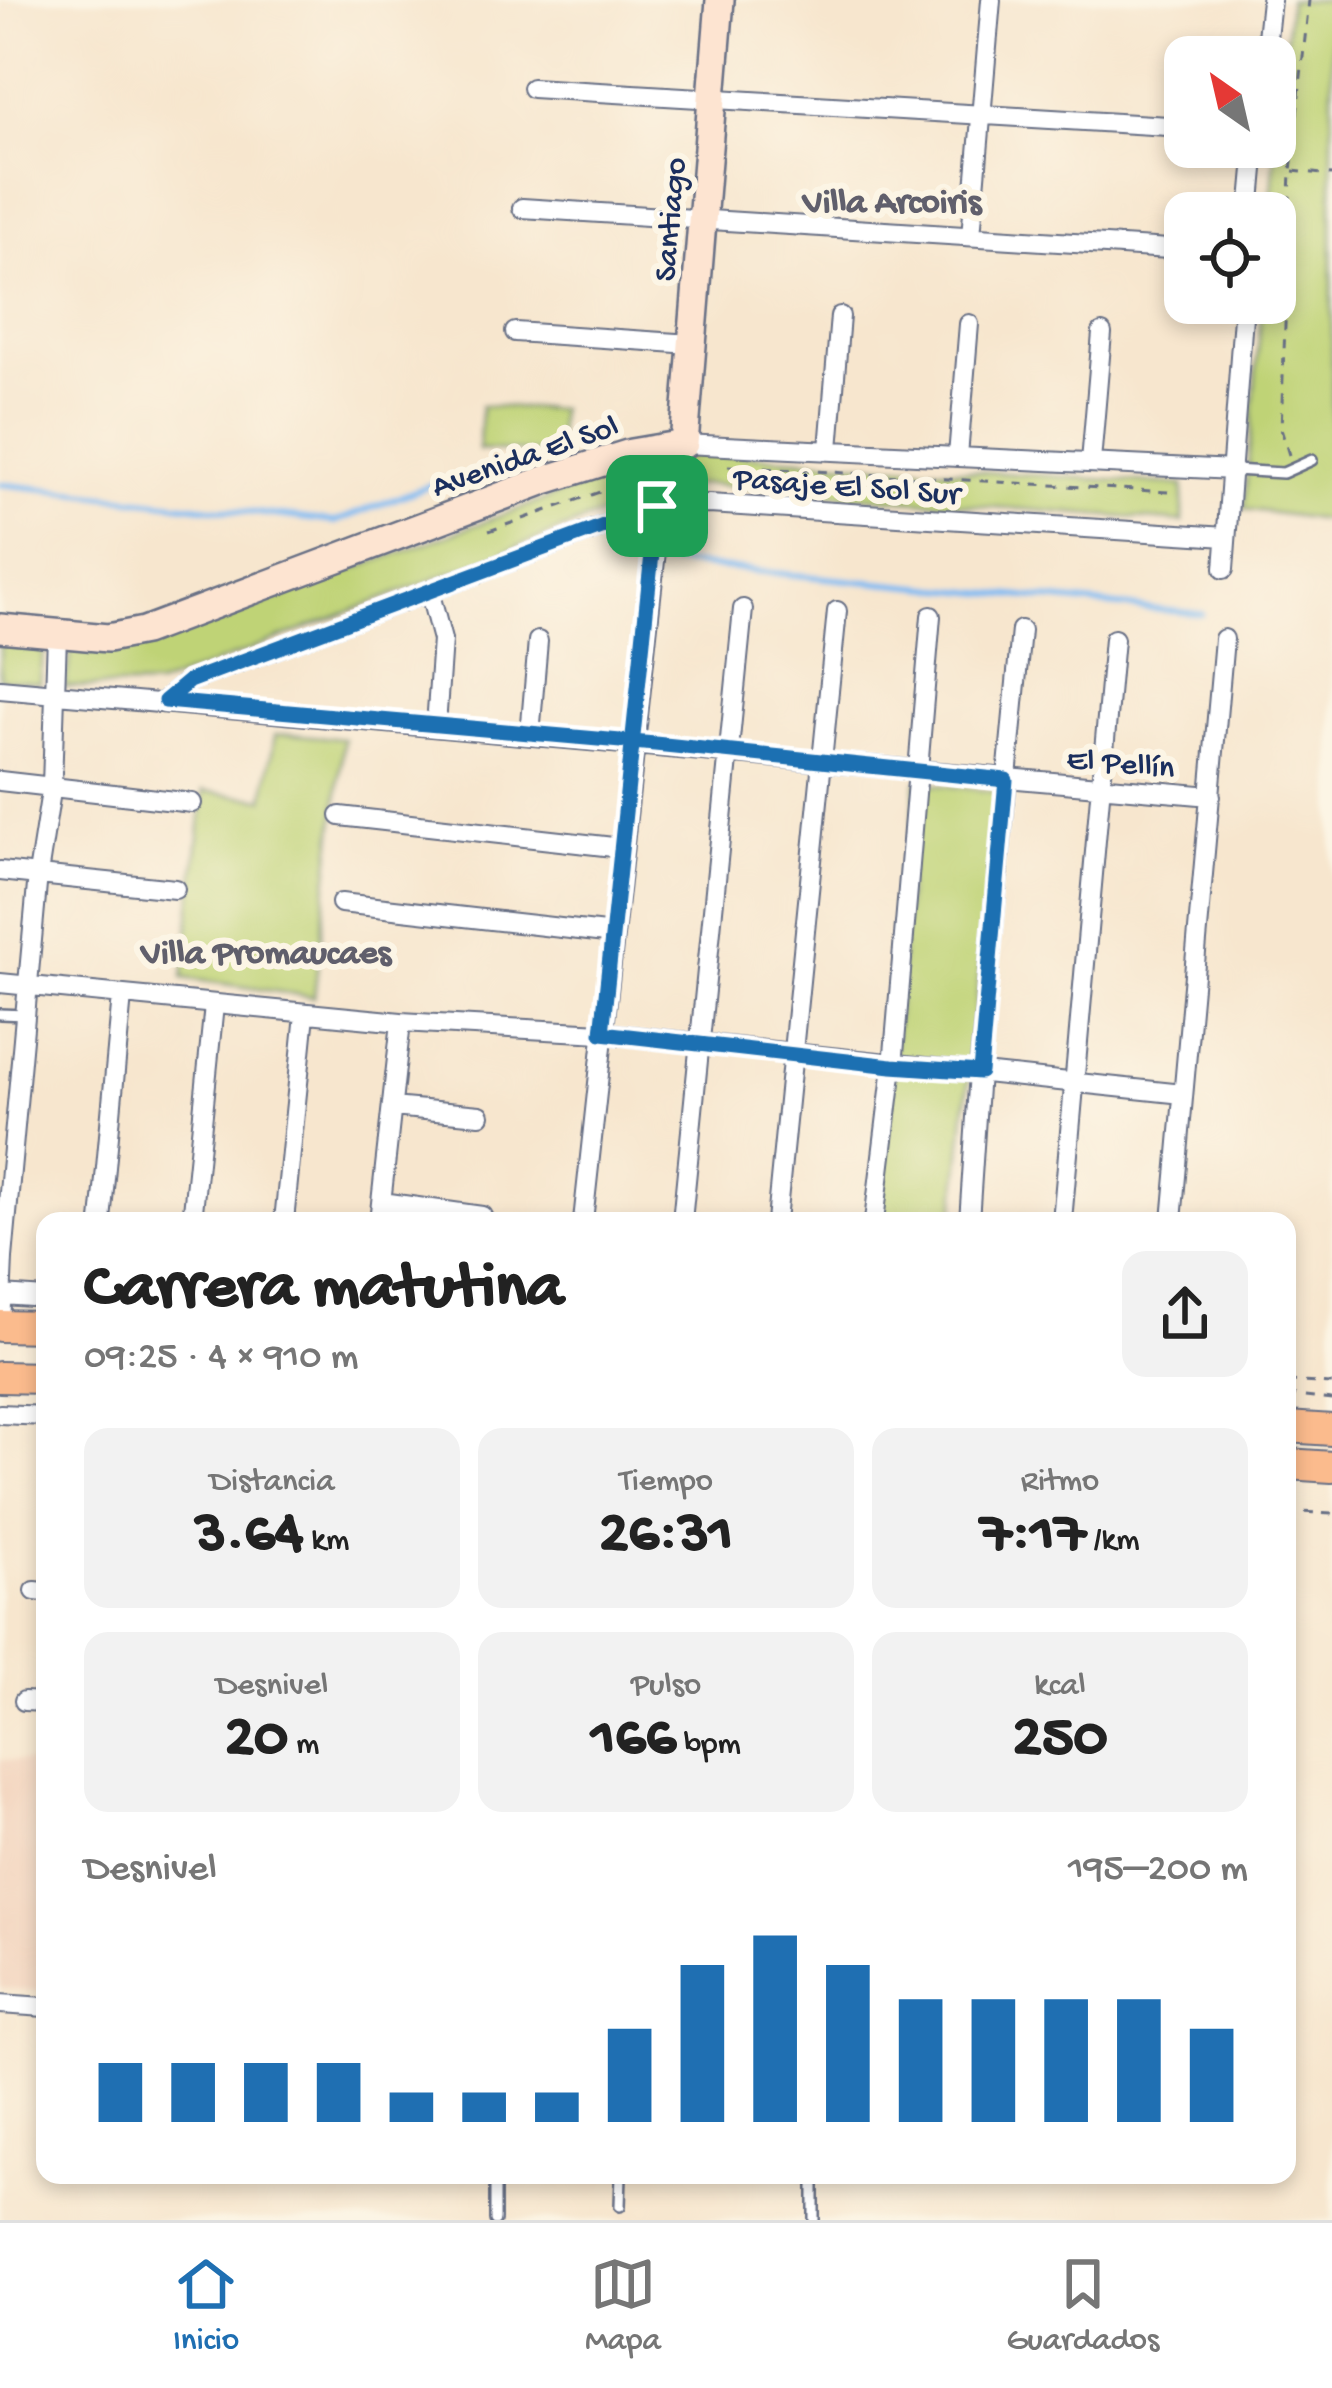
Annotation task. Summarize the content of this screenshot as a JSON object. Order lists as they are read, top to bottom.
{
  "streets": {
    "street": [
      "Santiago",
      "Avenida El Sol",
      "Pasaje El Sol Sur",
      "El Pellín"
    ]
  },
  "crossings": [
    ["Santiago", "Avenida El Sol"],
    ["Pasaje El Sol Sur", "El Pellín"]
  ],
  "districts": ["Villa Arcoiris", "Villa Promaucaes"],
  "north": "top left",
  "page": {
    "heading": ["Carrera matutina", "09:25 · 4 × 910 m"],
    "stats": [
      ["Distancia", "3.64 km"],
      ["Tiempo", "26:31"],
      ["Ritmo", "7:17 /km"],
      ["Desnivel", "20 m"],
      ["Pulso", "166 bpm"],
      ["kcal", "250"]
    ],
    "chart": ["Desnivel", "195–200 m"],
    "tabs": ["Inicio", "Mapa", "Guardados"]
  }
}
